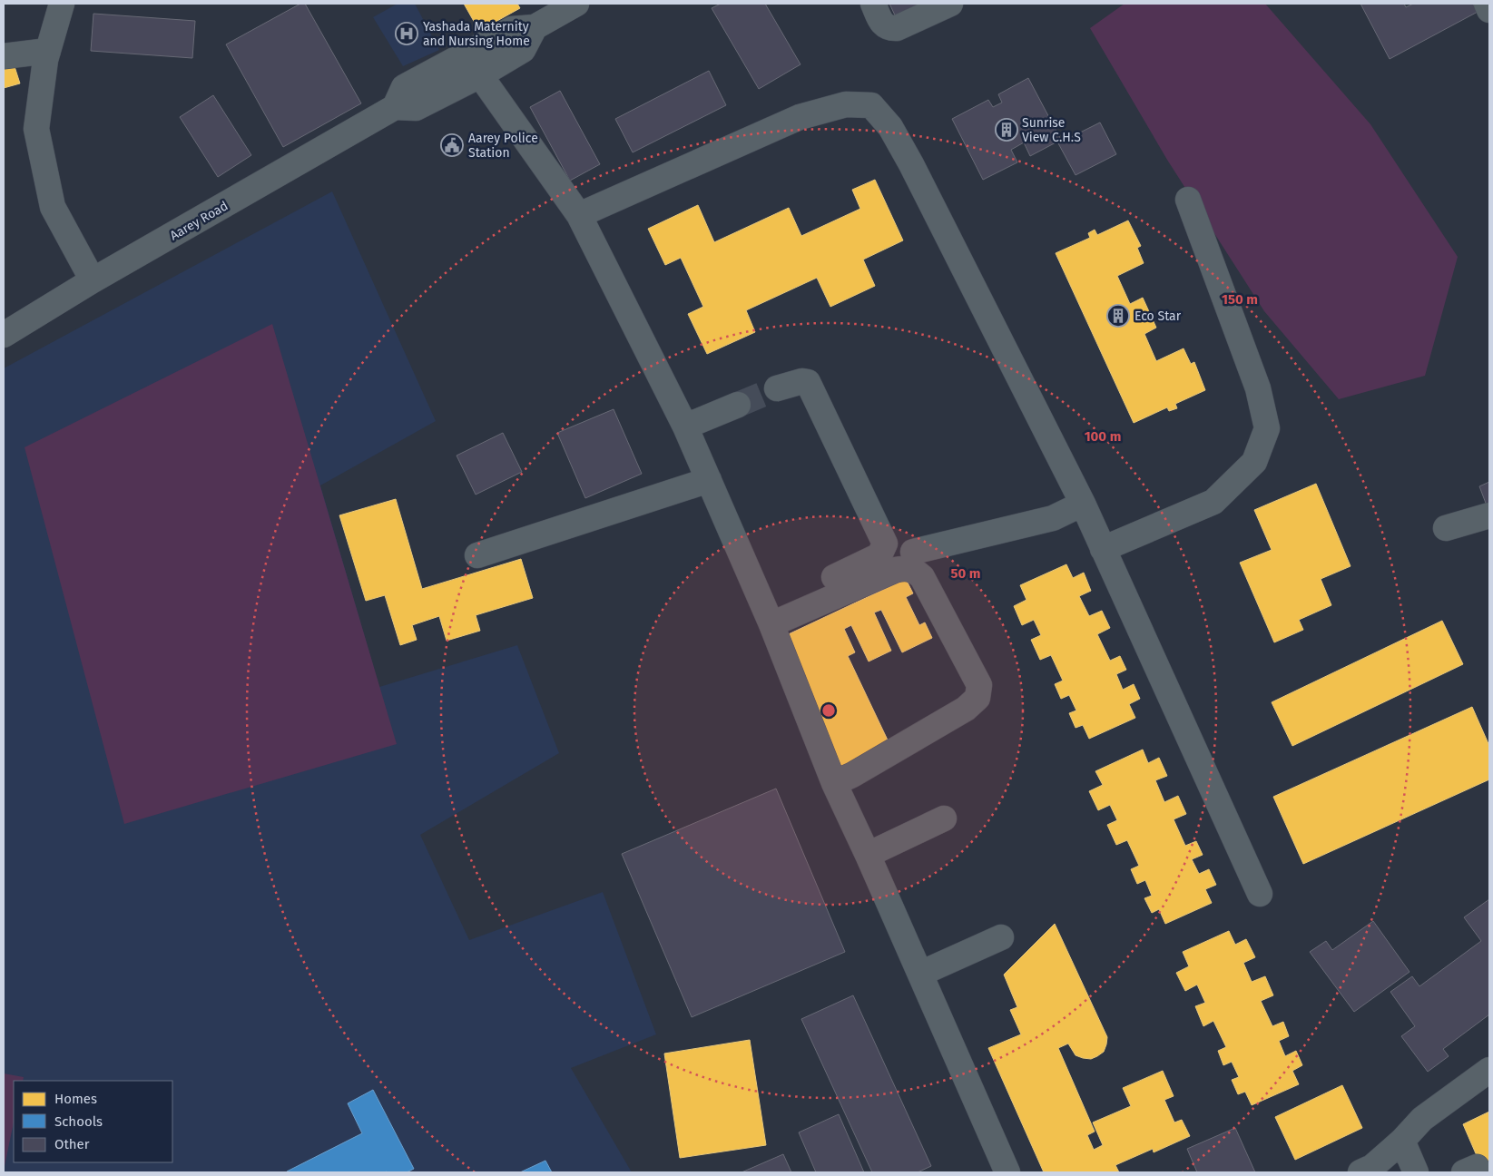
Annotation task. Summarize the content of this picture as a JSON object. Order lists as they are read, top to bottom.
{
  "streets": {
    "street": ["Aarey Road"]
  },
  "places": {
    "hospital": ["Yashada Maternity and Nursing Home"],
    "building": ["Sunrise View C.H.S", "Eco Star"],
    "public building": ["Aarey Police Station"]
  },
  "legend": ["Homes", "Schools", "Other"],
  "rings": ["150 m", "100 m", "50 m"]
}
